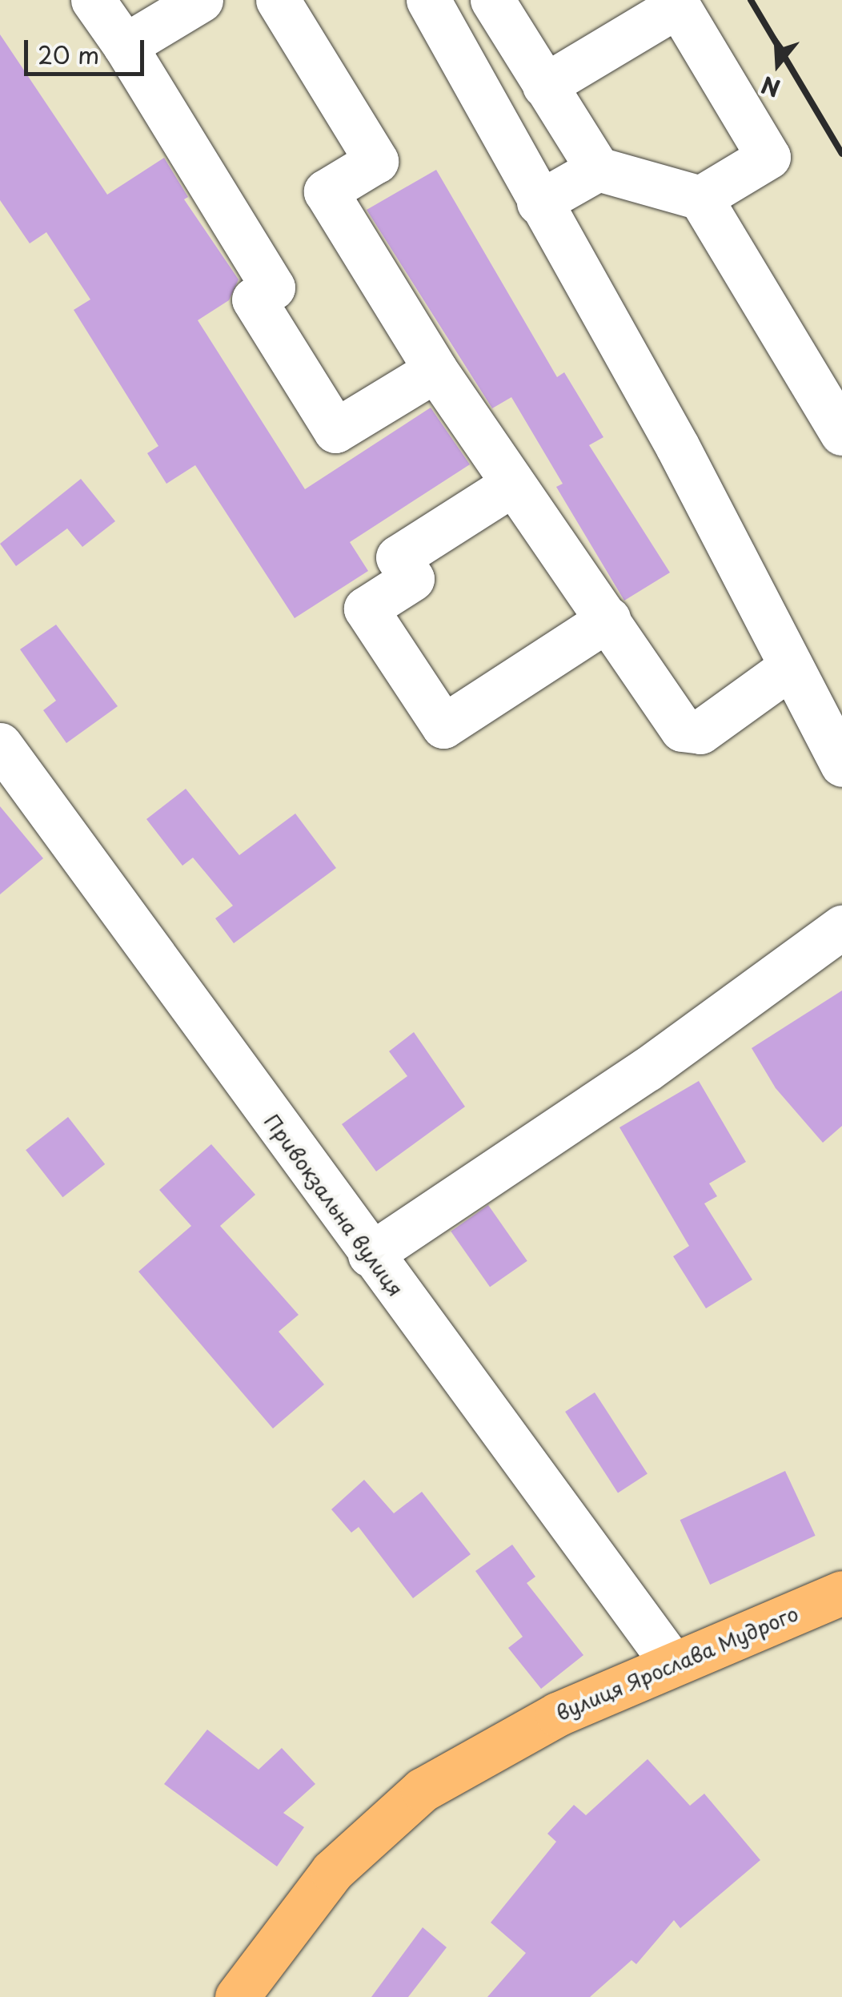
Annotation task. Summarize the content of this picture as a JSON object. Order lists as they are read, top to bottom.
{
  "streets": {
    "main road": ["вулиця Ярослава Мудрого"],
    "street": ["Привокзальна вулиця"]
  },
  "crossings": [
    ["Привокзальна вулиця", "вулиця Ярослава Мудрого"]
  ],
  "scale_bar": "20 m",
  "north": "bottom"
}
